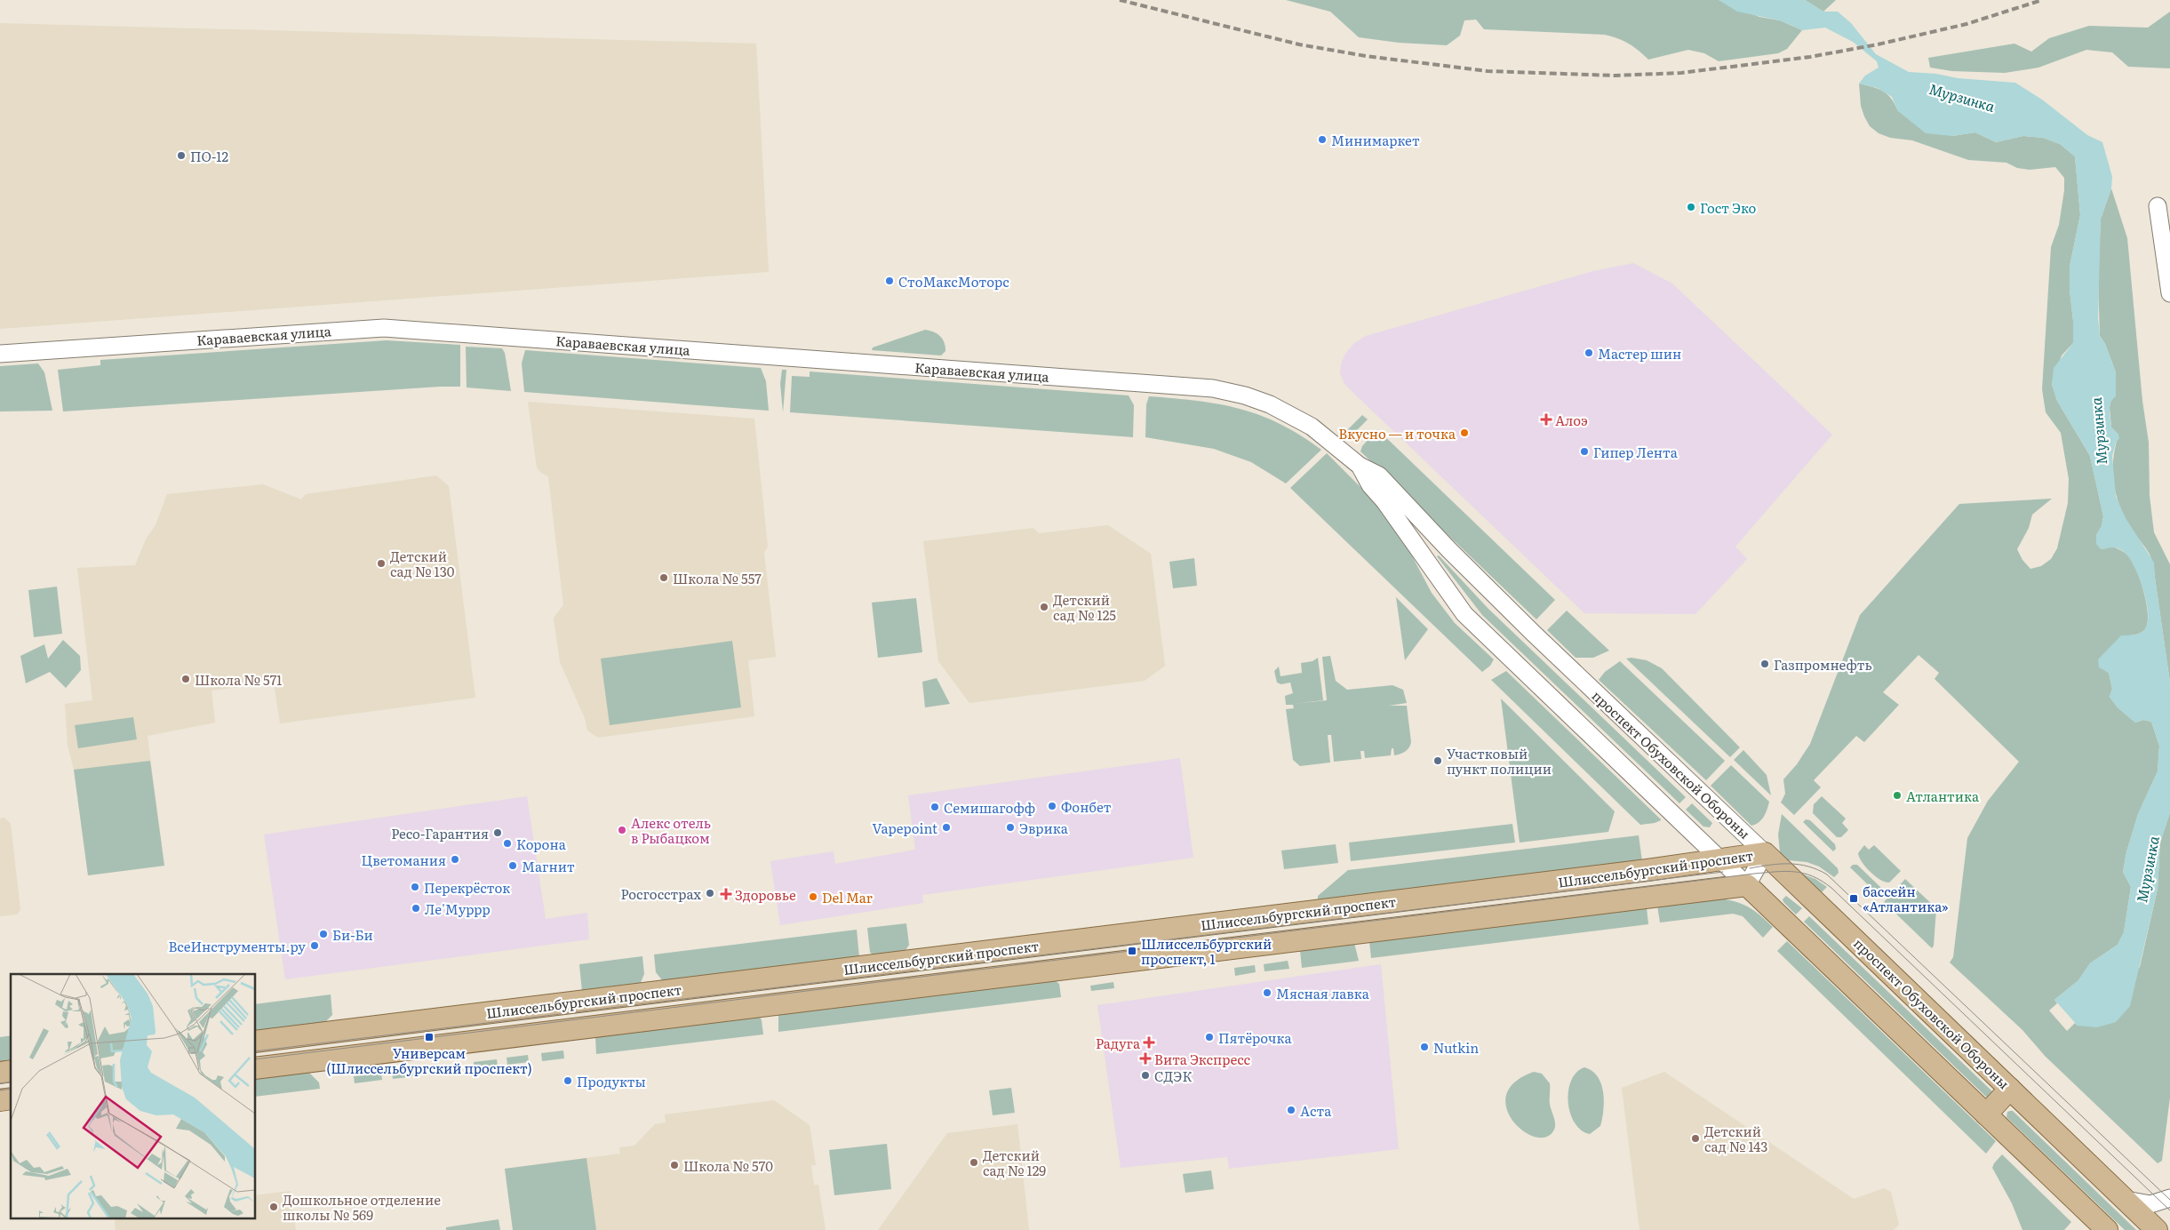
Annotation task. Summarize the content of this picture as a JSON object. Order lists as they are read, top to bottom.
{
  "streets": {
    "main road": ["проспект Обуховской Обороны", "Шлиссельбургский проспект"],
    "street": ["Караваевская улица"]
  },
  "crossings": [
    ["Караваевская улица", "проспект Обуховской Обороны"],
    ["проспект Обуховской Обороны", "Шлиссельбургский проспект"]
  ],
  "water": ["Мурзинка"],
  "places": {
    "other": [
      "Минимаркет",
      "ПО-12",
      "Гост Эко",
      "СтоМаксМоторс",
      "Мастер шин",
      "Вкусно — и точка",
      "Гипер Лента",
      "Детский сад № 130",
      "Школа № 557",
      "Детский сад № 125",
      "Газпромнефть",
      "Школа № 571",
      "Участковый пункт полиции",
      "Атлантика",
      "Фонбет",
      "Семишагофф",
      "Vapepoint",
      "Эврика",
      "Алекс отель в Рыбацком",
      "Ресо-Гарантия",
      "Корона",
      "Цветомания",
      "Магнит",
      "Перекрёсток",
      "Росгосстрах",
      "Del Mar",
      "Ле'Муррр",
      "Би-Би",
      "ВсеИнструменты.ру",
      "Мясная лавка",
      "Пятёрочка",
      "Nutkin",
      "СДЭК",
      "Продукты",
      "Аста",
      "Детский сад № 143",
      "Детский сад № 129",
      "Школа № 570",
      "Дошкольное отделение школы № 569"
    ],
    "health": [
      "Алоэ",
      "Здоровье",
      "Радуга",
      "Вита Экспресс"
    ],
    "transit": ["бассейн «Атлантика»", "Шлиссельбургский проспект, 1", "Универсам (Шлиссельбургский проспект)"]
  }
}
